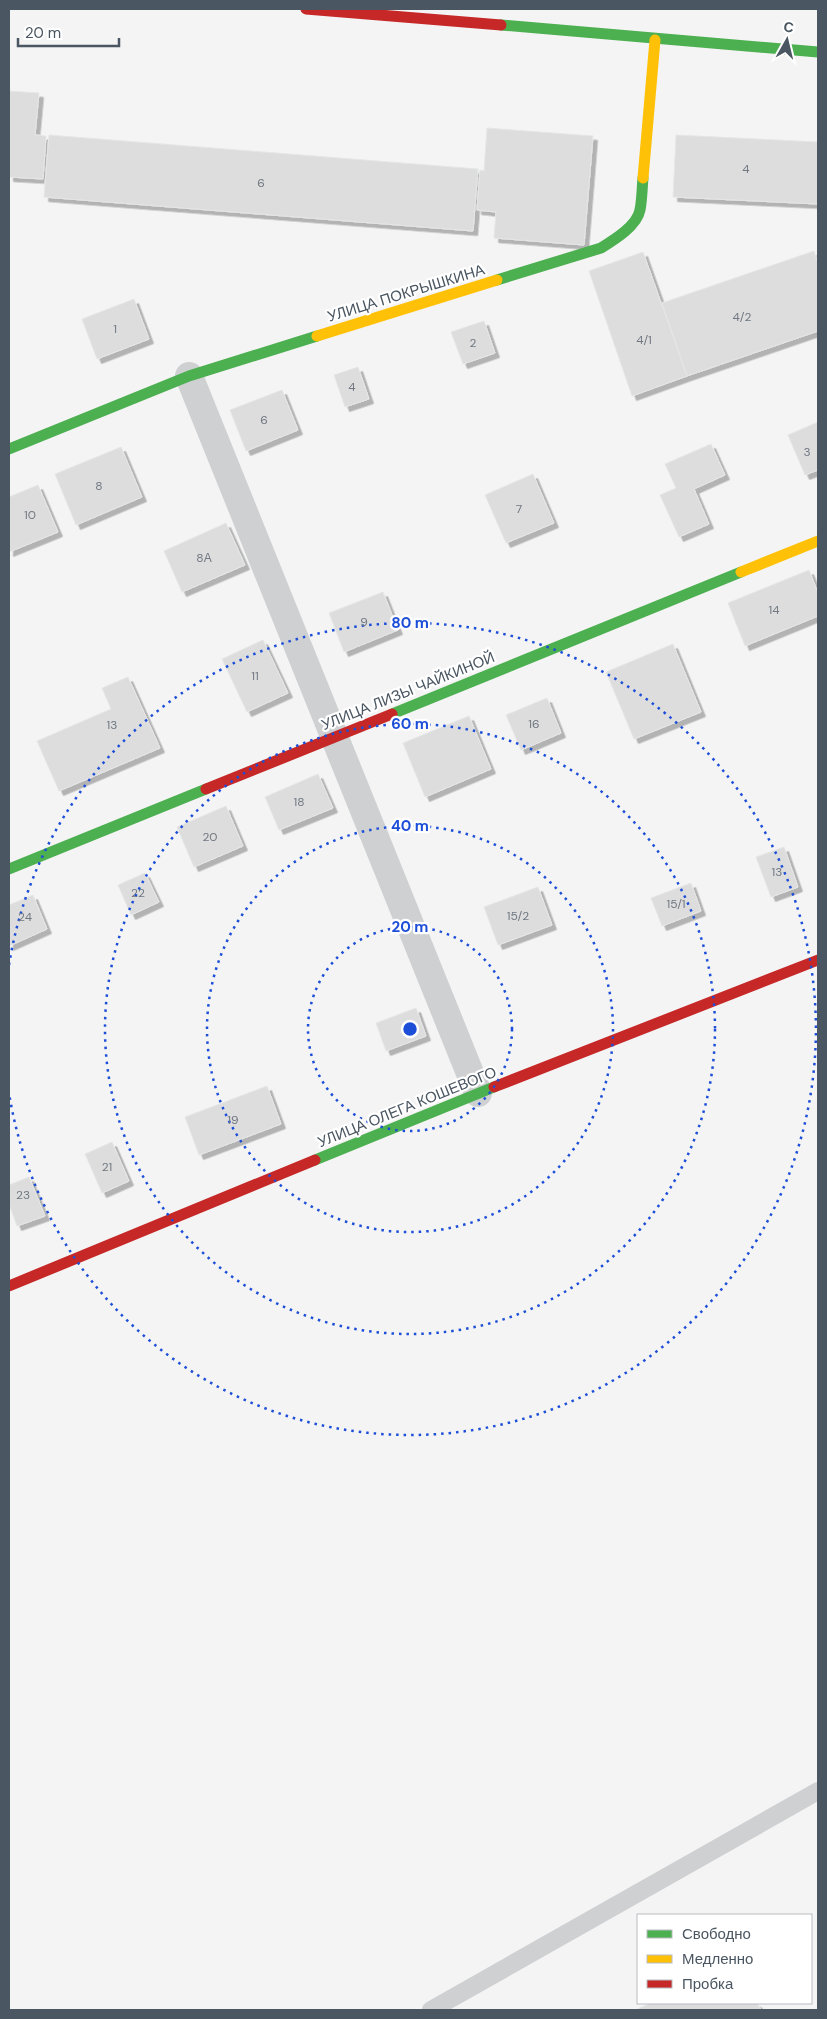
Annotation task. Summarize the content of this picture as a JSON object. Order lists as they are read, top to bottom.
{
  "streets": {
    "street": ["УЛИЦА ПОКРЫШКИНА", "УЛИЦА ЛИЗЫ ЧАЙКИНОЙ", "УЛИЦА ОЛЕГА КОШЕВОГО"]
  },
  "house_numbers": [
    "4",
    "6",
    "4/2",
    "1",
    "4/1",
    "2",
    "4",
    "6",
    "3",
    "8",
    "7",
    "10",
    "8А",
    "14",
    "9",
    "11",
    "16",
    "13",
    "18",
    "20",
    "13",
    "22",
    "15/1",
    "15/2",
    "24",
    "19",
    "21",
    "23"
  ],
  "legend": ["Свободно", "Медленно", "Пробка"],
  "scale_bar": "20 m",
  "north": "top",
  "rings": [
    "80 m",
    "60 m",
    "40 m",
    "20 m"
  ]
}
